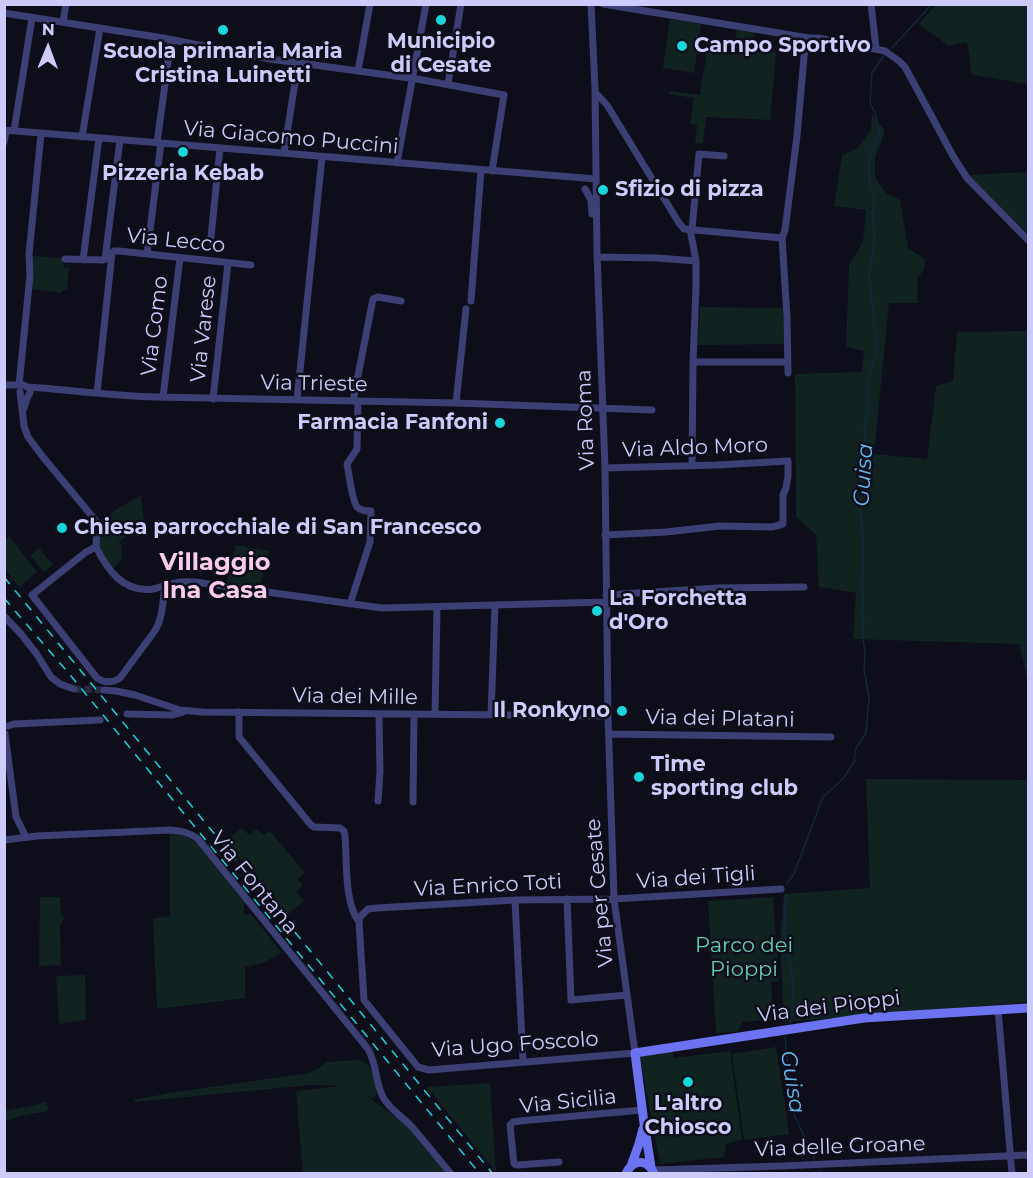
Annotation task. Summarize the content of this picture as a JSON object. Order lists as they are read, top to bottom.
{
  "streets": {
    "street": [
      "Via Giacomo Puccini",
      "Via Lecco",
      "Via Como",
      "Via Varese",
      "Via Trieste",
      "Via Roma",
      "Via Aldo Moro",
      "Via dei Mille",
      "Via dei Platani",
      "Via dei Tigli",
      "Via Fontana",
      "Via Enrico Toti",
      "Via per Cesate",
      "Via dei Pioppi",
      "Via Ugo Foscolo",
      "Via Sicilia",
      "Via delle Groane"
    ]
  },
  "crossings": [
    ["Via Giacomo Puccini", "Via Roma"],
    ["Via Lecco", "Via Como"],
    ["Via Lecco", "Via Varese"],
    ["Via Como", "Via Trieste"],
    ["Via Varese", "Via Trieste"],
    ["Via Trieste", "Via Roma"],
    ["Via Roma", "Via Aldo Moro"],
    ["Via Roma", "Via per Cesate"],
    ["Via dei Mille", "Via per Cesate"],
    ["Via dei Mille", "Via Ugo Foscolo"],
    ["Via dei Platani", "Via per Cesate"],
    ["Via dei Tigli", "Via Enrico Toti"],
    ["Via dei Tigli", "Via per Cesate"],
    ["Via Enrico Toti", "Via per Cesate"],
    ["Via per Cesate", "Via dei Pioppi"],
    ["Via per Cesate", "Via Ugo Foscolo"],
    ["Via per Cesate", "Via Sicilia"],
    ["Via per Cesate", "Via delle Groane"],
    ["Via dei Pioppi", "Via Ugo Foscolo"]
  ],
  "districts": ["Villaggio Ina Casa"],
  "water": ["Guisa"],
  "parks": ["Parco dei Pioppi"],
  "places": [
    "Municipio di Cesate",
    "Scuola primaria Maria Cristina Luinetti",
    "Campo Sportivo",
    "Pizzeria Kebab",
    "Sfizio di pizza",
    "Farmacia Fanfoni",
    "Chiesa parrocchiale di San Francesco",
    "La Forchetta d'Oro",
    "Il Ronkyno",
    "Time sporting club",
    "L'altro Chiosco"
  ],
  "north": "top"
}
